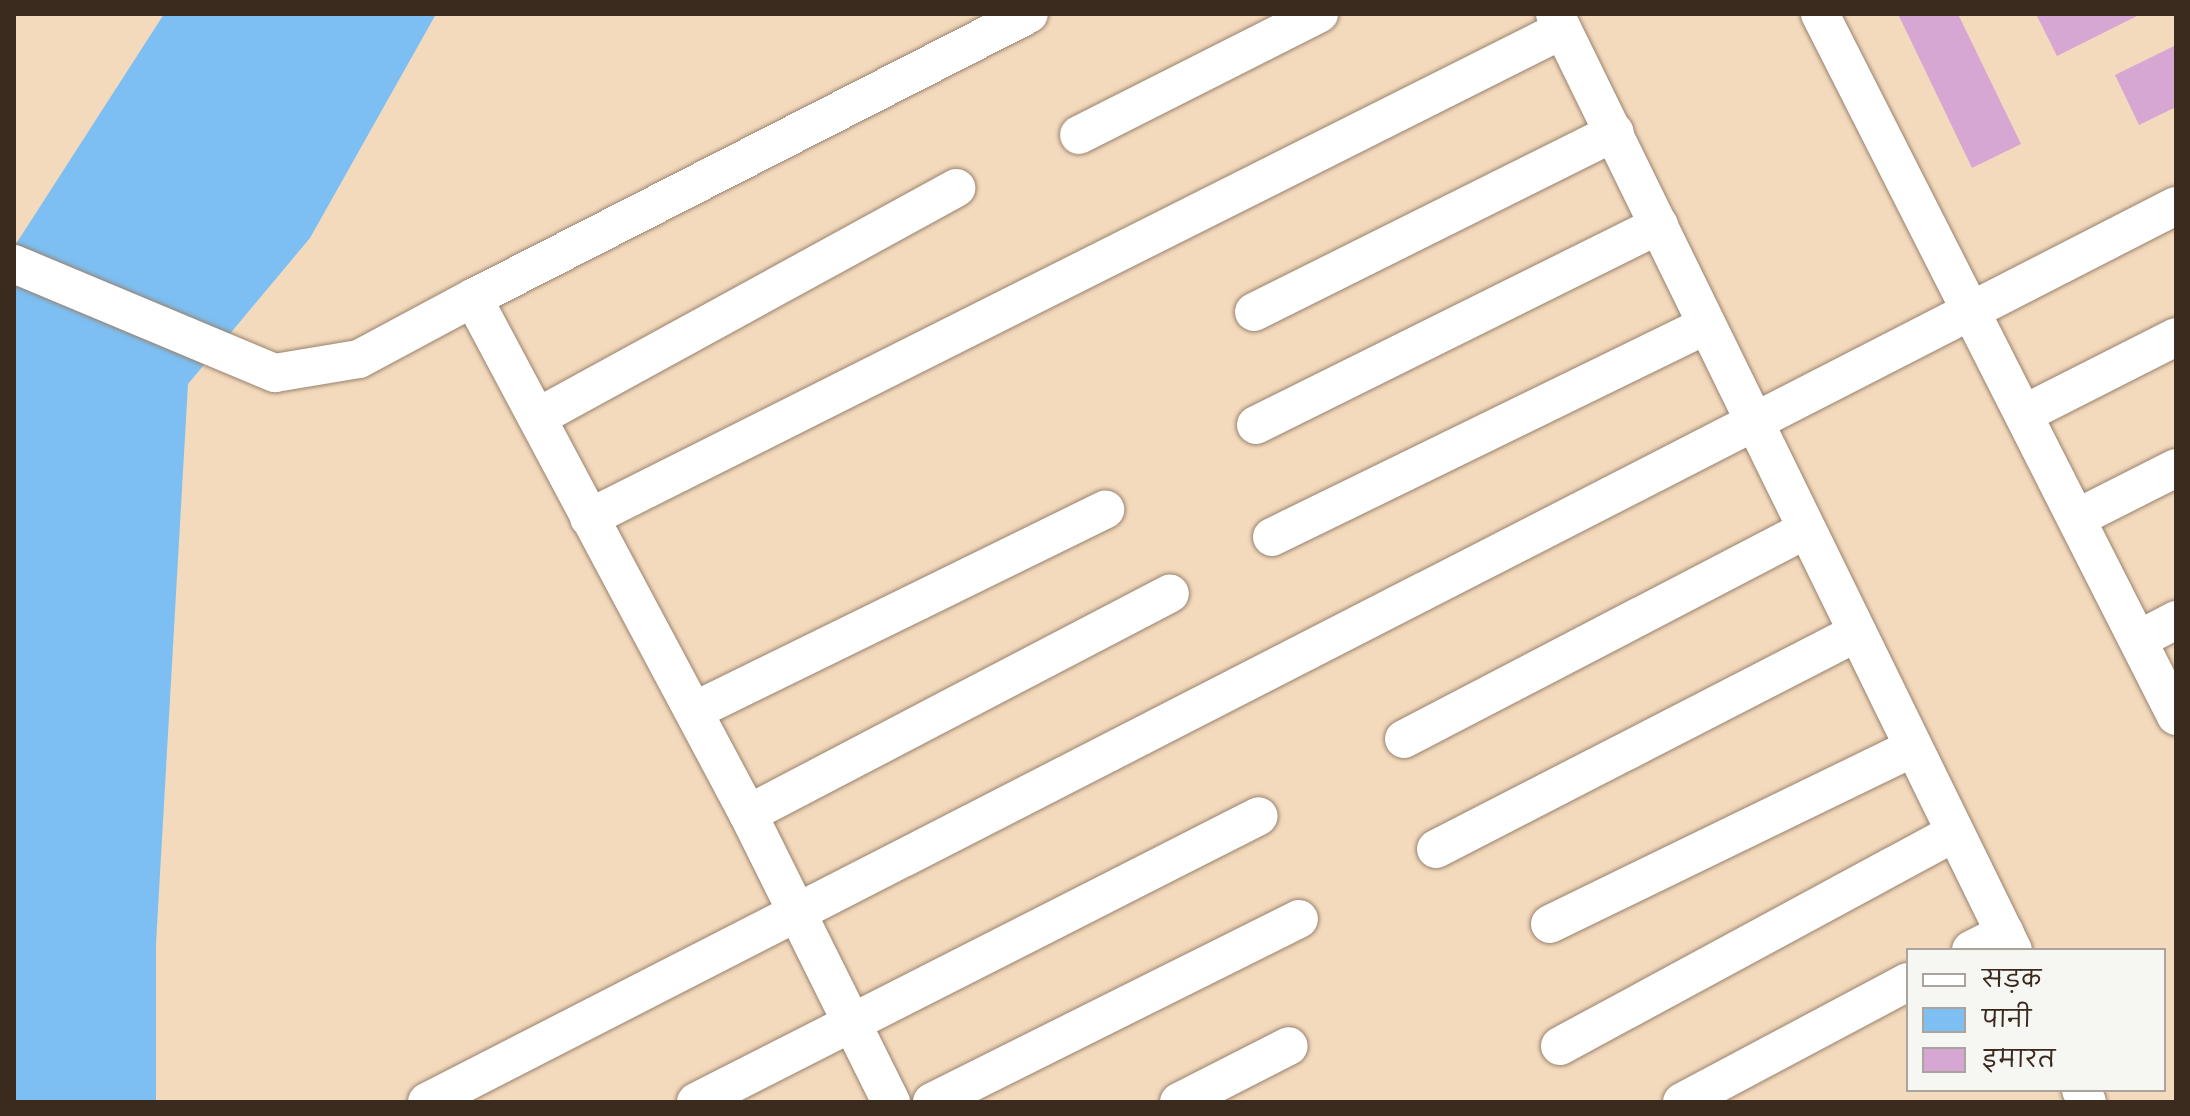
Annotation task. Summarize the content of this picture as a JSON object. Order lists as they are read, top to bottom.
{
  "legend": ["सड़क", "पानी", "इमारत"]
}
